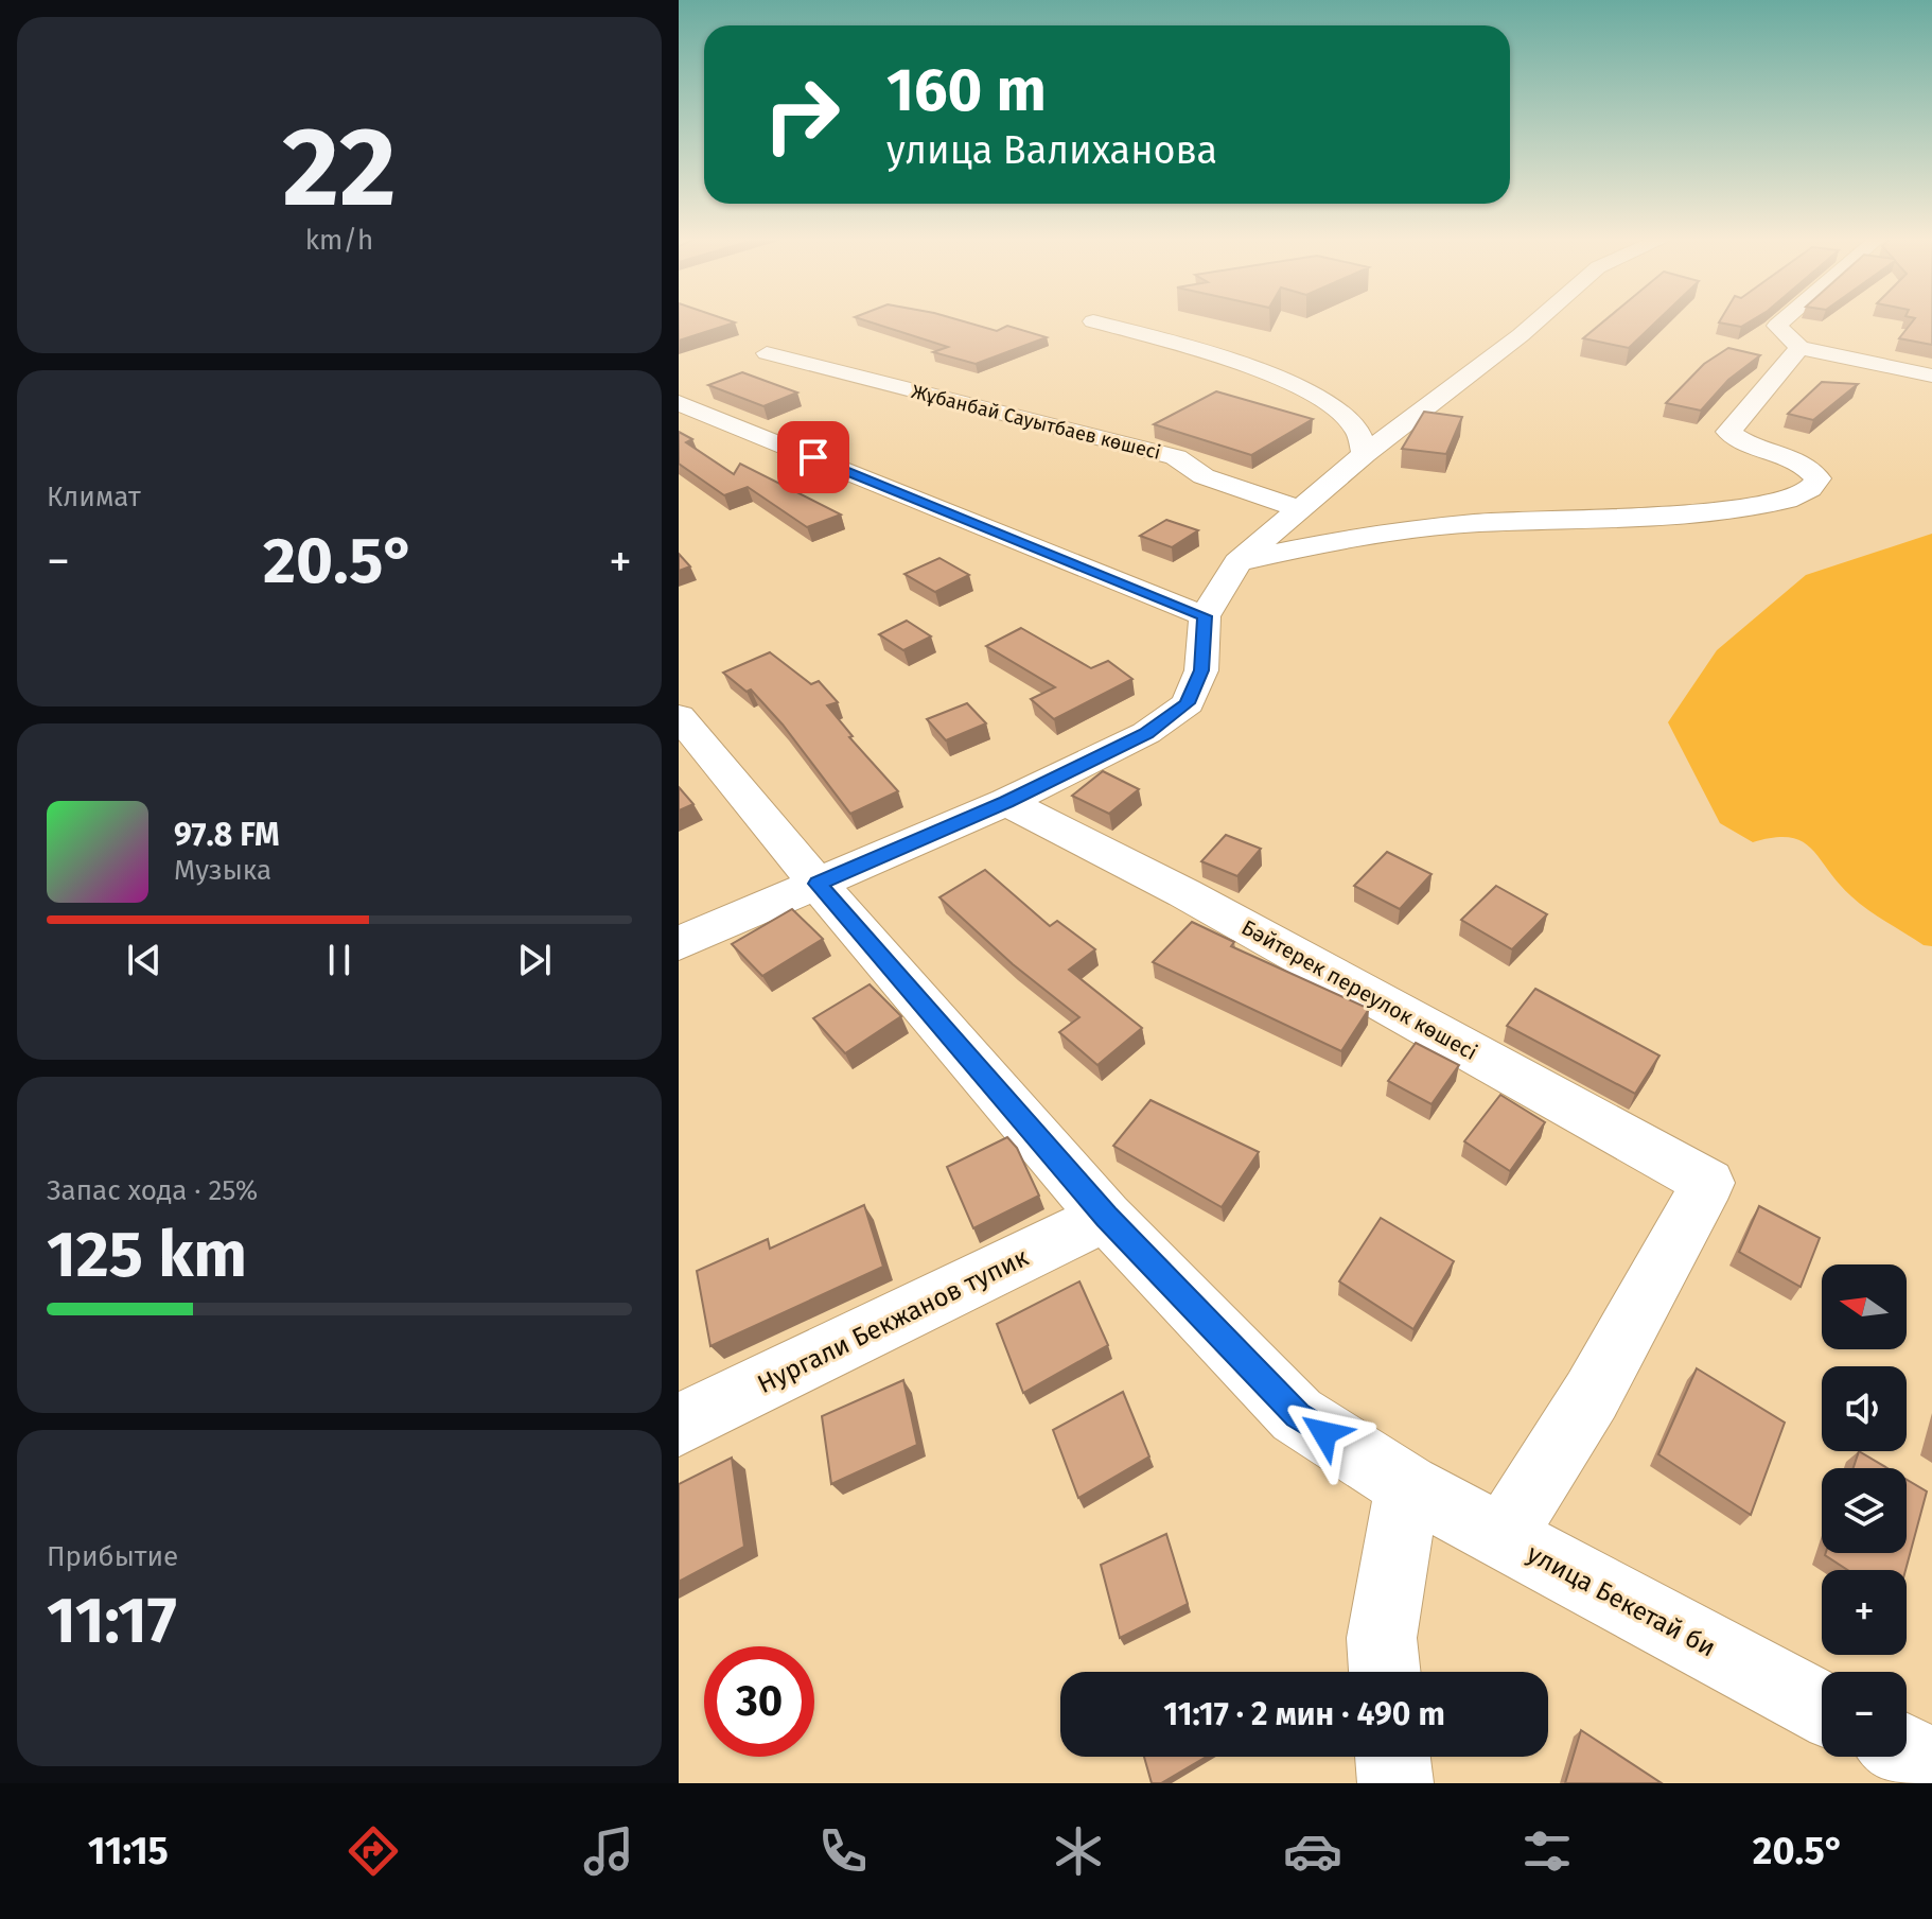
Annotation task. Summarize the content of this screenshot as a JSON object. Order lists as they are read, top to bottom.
{
  "streets": {
    "street": [
      "Жұбанбай Сауытбаев көшесі",
      "Бәйтерек переулок көшесі",
      "Нургали Бекжанов тупик",
      "улица Бекетай би"
    ]
  },
  "crossings": [
    ["Бәйтерек переулок көшесі", "улица Бекетай би"],
    ["Нургали Бекжанов тупик", "улица Бекетай би"]
  ],
  "north": "left",
  "page": {
    "tile": [
      ["22", "km/h"],
      "Климат",
      ["Запас хода · 25%", "125 km"],
      ["Прибытие", "11:17"]
    ],
    "turn": ["160 m", "улица Валиханова"],
    "heat": ["−", "20.5°", "+"],
    "song": ["97.8 FM", "Музыка"],
    "map_buttons": ["+", "−"],
    "limit": "30",
    "trip": "11:17 · 2 мин · 490 m",
    "tabs": ["11:15", "20.5°"]
  }
}
